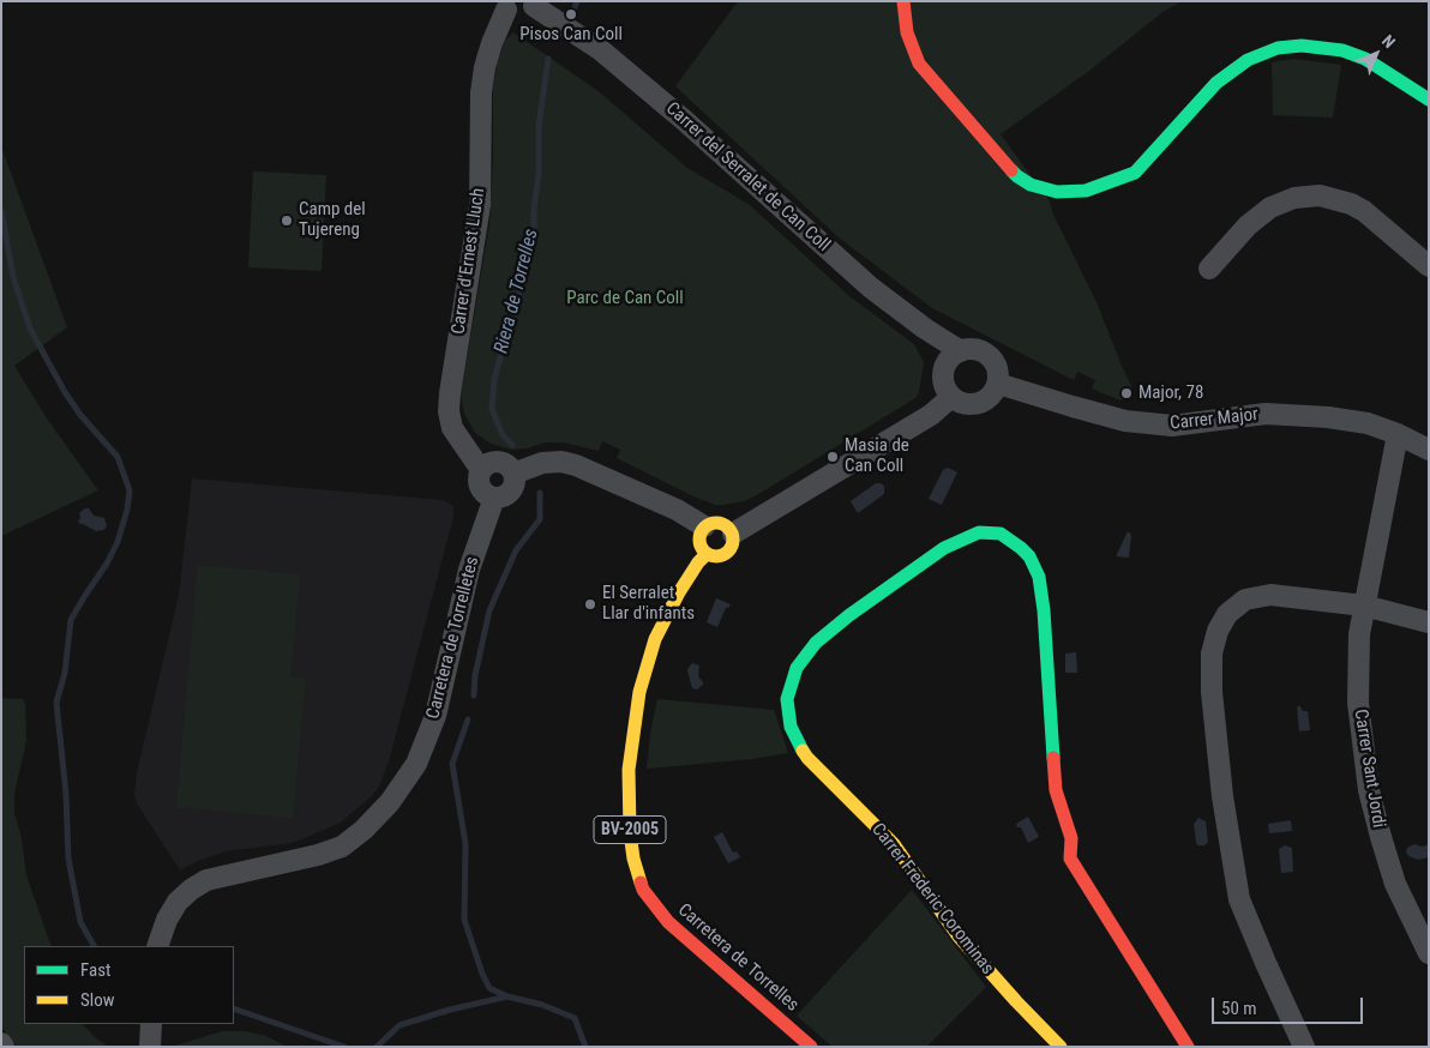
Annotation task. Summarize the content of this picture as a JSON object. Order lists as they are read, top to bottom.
{
  "streets": {
    "street": [
      "Carrer del Serralet de Can Coll",
      "Carrer d'Ernest Lluch",
      "Carrer Major",
      "Carretera de Torrelletes",
      "Carrer Sant Jordi",
      "BV-2005",
      "Carrer Frederic Corominas",
      "Carretera de Torrelles"
    ]
  },
  "crossings": [
    ["Carrer del Serralet de Can Coll", "Carrer Major"],
    ["Carrer d'Ernest Lluch", "Carretera de Torrelletes"],
    ["Carrer Major", "Carrer Sant Jordi"]
  ],
  "water": ["Riera de Torrelles"],
  "parks": ["Parc de Can Coll"],
  "places": [
    "Pisos Can Coll",
    "Camp del Tujereng",
    "Major, 78",
    "Masia de Can Coll",
    "El Serralet Llar d'infants"
  ],
  "legend": ["Fast", "Slow"],
  "scale_bar": "50 m",
  "north": "top right"
}
